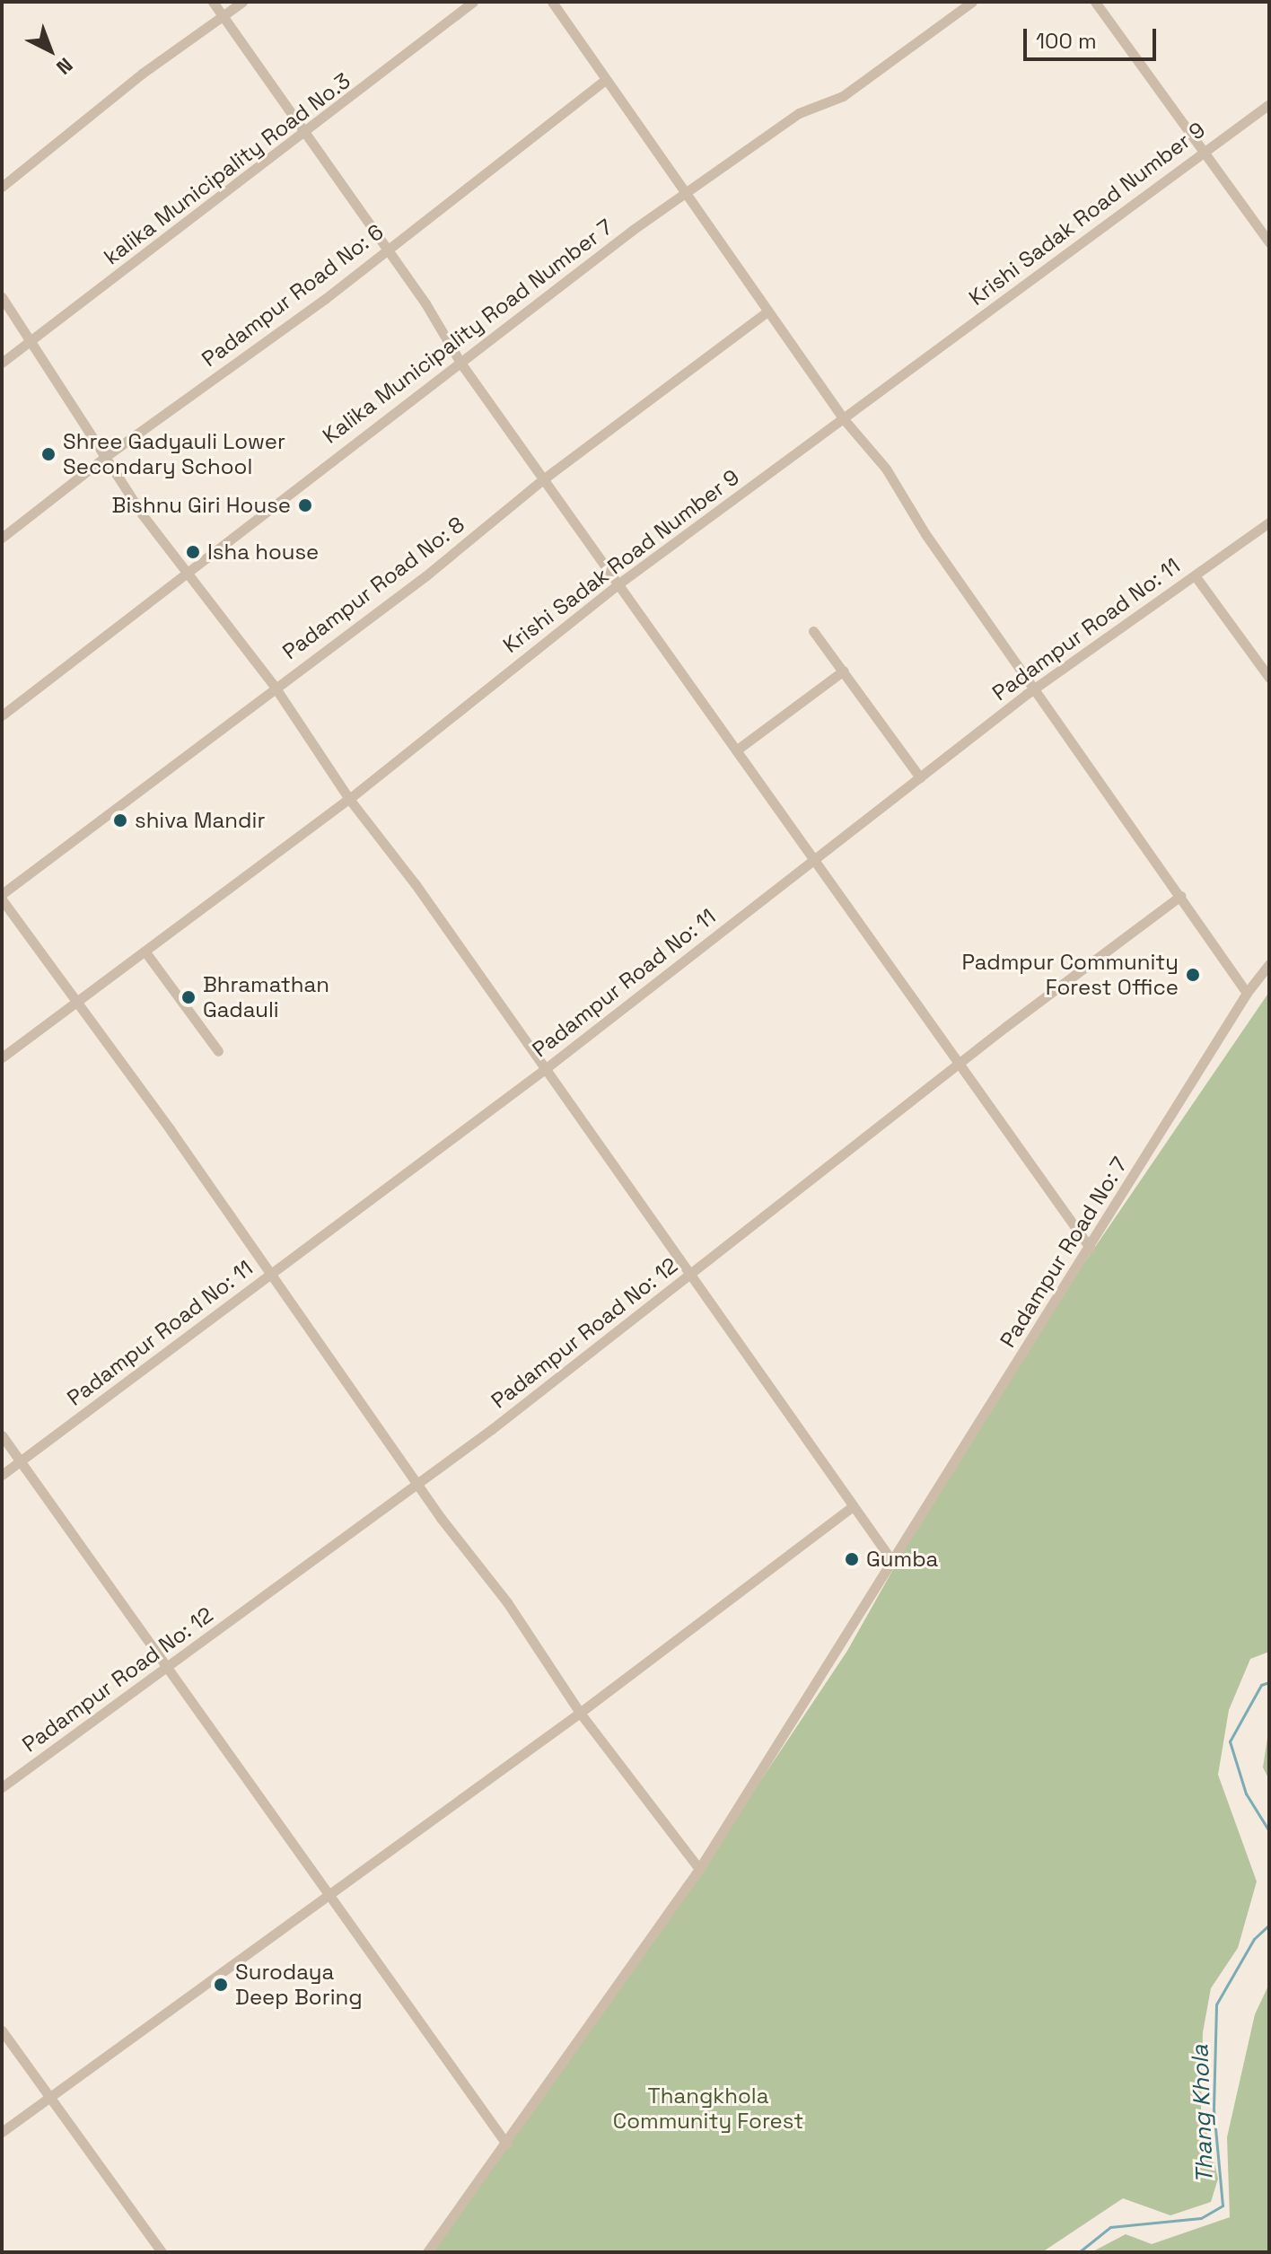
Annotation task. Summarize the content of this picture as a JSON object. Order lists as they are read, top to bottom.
{
  "streets": {
    "street": [
      "kalika Municipality Road No.3",
      "Krishi Sadak Road Number 9",
      "Padampur Road No: 6",
      "Kalika Municipality Road Number 7",
      "Padampur Road No: 8",
      "Padampur Road No: 11",
      "Padampur Road No: 7",
      "Padampur Road No: 12"
    ]
  },
  "water": ["Thang Khola"],
  "parks": ["Thangkhola Community Forest"],
  "places": [
    "Shree Gadyauli Lower Secondary School",
    "Bishnu Giri House",
    "Isha house",
    "shiva Mandir",
    "Padmpur Community Forest Office",
    "Bhramathan Gadauli",
    "Gumba",
    "Surodaya Deep Boring"
  ],
  "scale_bar": "100 m",
  "north": "bottom right"
}
